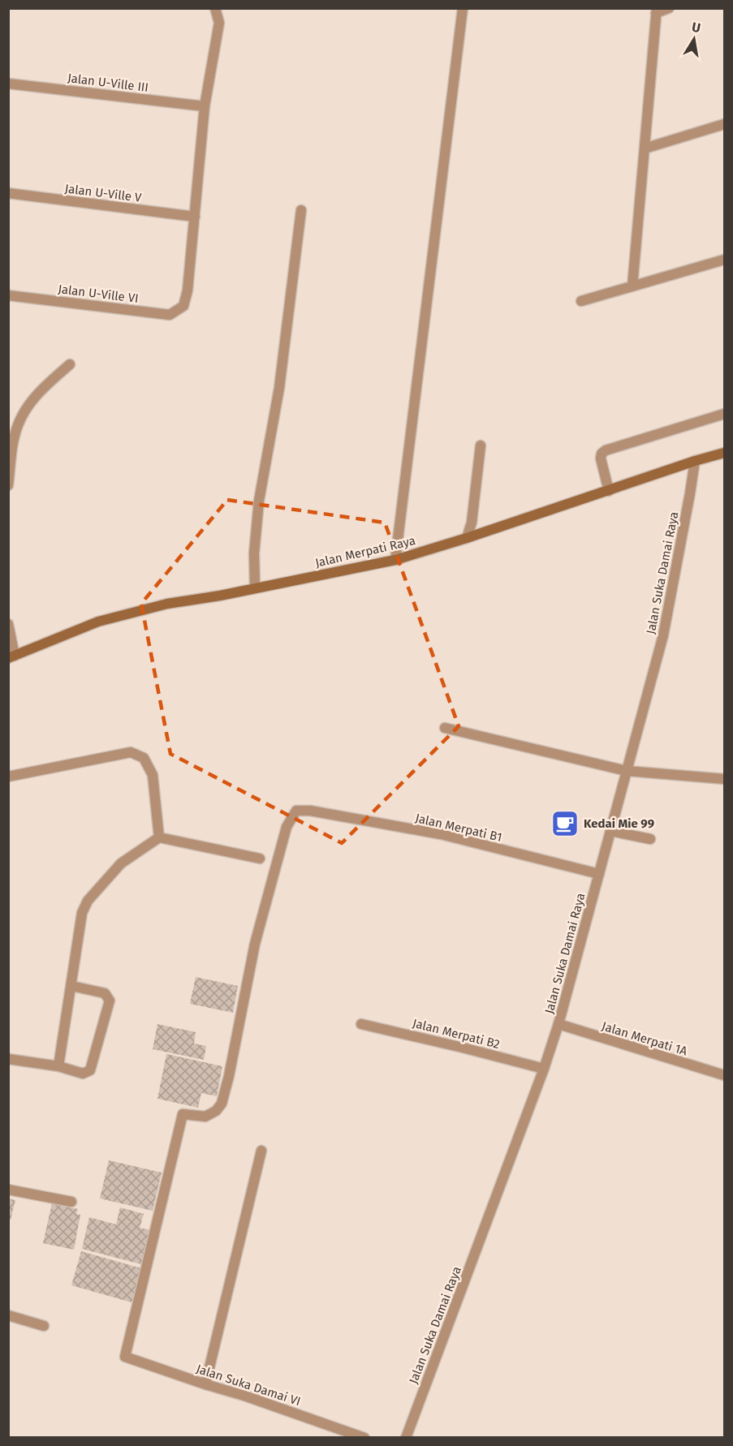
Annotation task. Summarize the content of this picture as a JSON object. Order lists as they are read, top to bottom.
{
  "streets": {
    "main road": ["Jalan Merpati Raya"],
    "street": [
      "Jalan U-Ville III",
      "Jalan U-Ville V",
      "Jalan U-Ville VI",
      "Jalan Suka Damai Raya",
      "Jalan Merpati B1",
      "Jalan Merpati B2",
      "Jalan Merpati 1A",
      "Jalan Suka Damai VI"
    ]
  },
  "crossings": [
    ["Jalan U-Ville V", "Jalan U-Ville VI"],
    ["Jalan Merpati Raya", "Jalan Suka Damai Raya"],
    ["Jalan Suka Damai Raya", "Jalan Merpati B1"],
    ["Jalan Suka Damai Raya", "Jalan Merpati B2"],
    ["Jalan Suka Damai Raya", "Jalan Merpati 1A"],
    ["Jalan Merpati B1", "Jalan Suka Damai VI"]
  ],
  "places": {
    "cafe": ["Kedai Mie 99"]
  },
  "north": "top"
}
